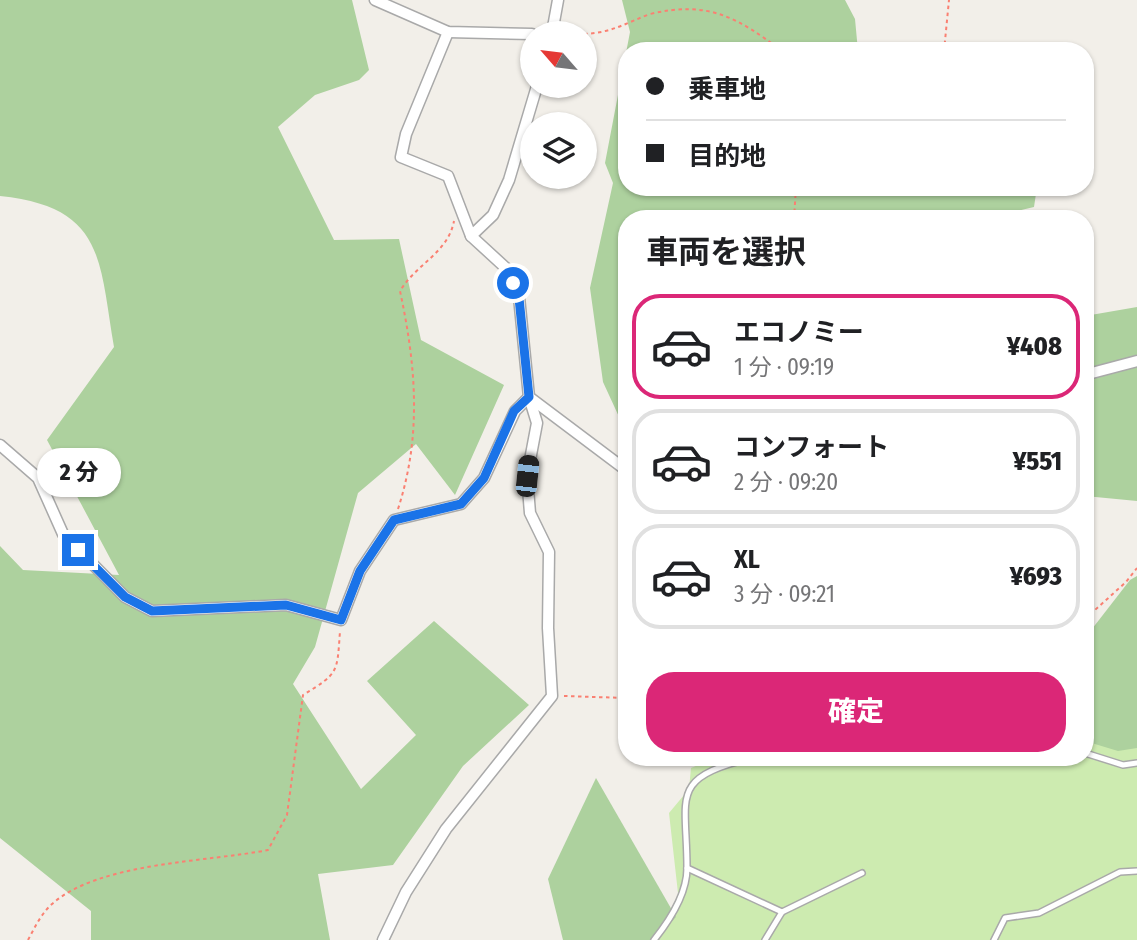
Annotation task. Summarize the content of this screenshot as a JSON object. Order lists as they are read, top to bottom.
{
  "north": "top left",
  "page": {
    "banner": ["乗車地", "目的地"],
    "heading": "車両を選択",
    "list": [
      {
        "name": "エコノミー",
        "note": "1 分 · 09:19",
        "value": "¥408"
      },
      {
        "name": "コンフォート",
        "note": "2 分 · 09:20",
        "value": "¥551"
      },
      {
        "name": "XL",
        "note": "3 分 · 09:21",
        "value": "¥693"
      }
    ],
    "bubble": "2 分",
    "buttons": "確定"
  }
}
